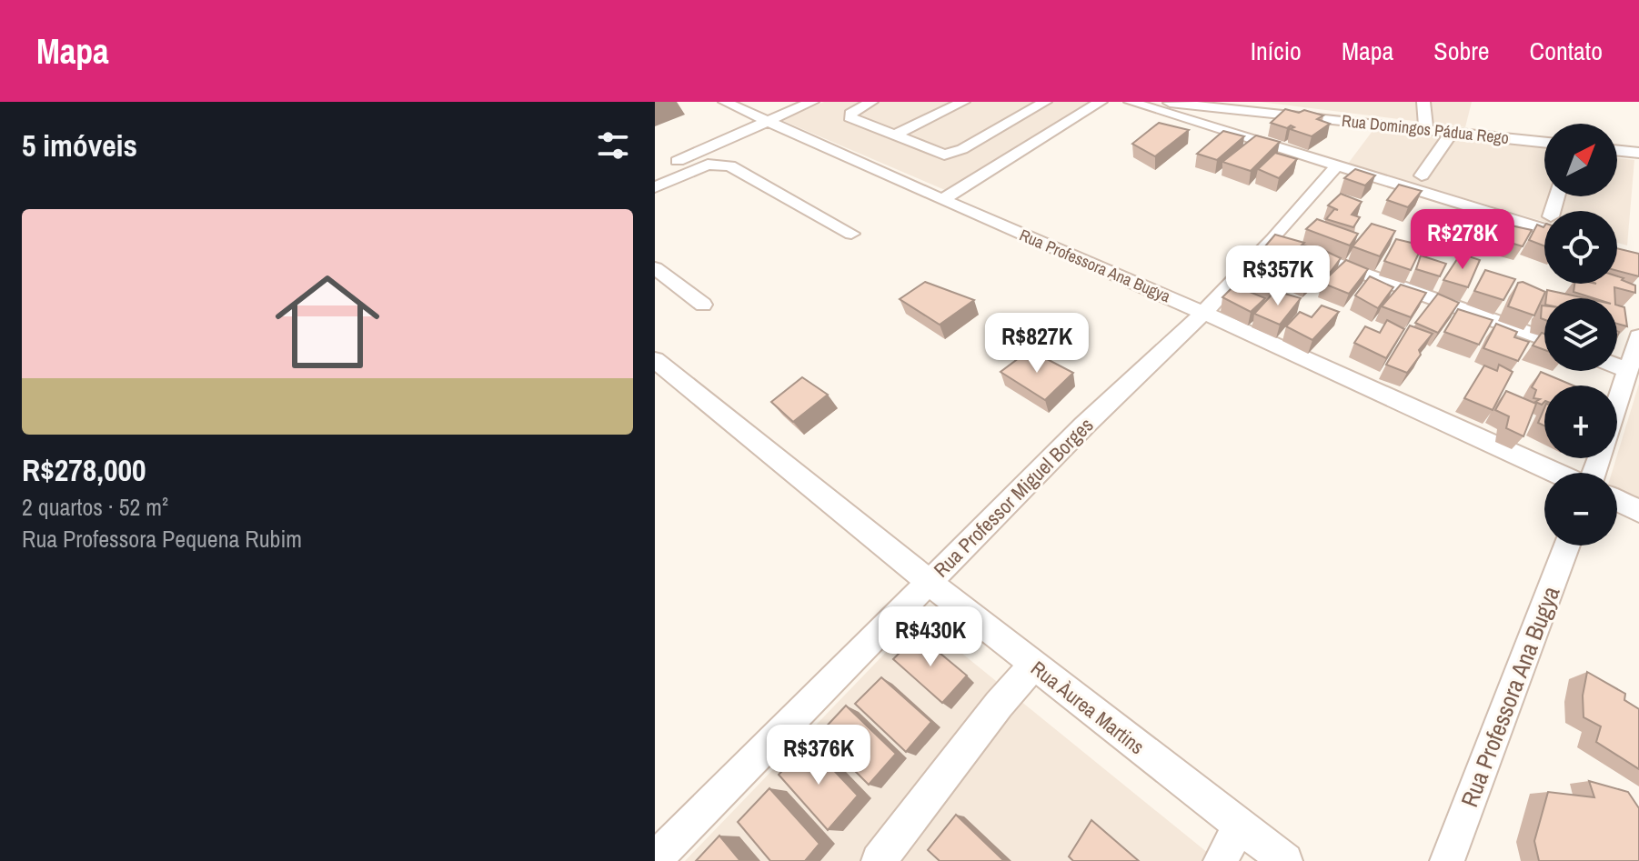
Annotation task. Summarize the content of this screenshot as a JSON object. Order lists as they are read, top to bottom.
{
  "streets": {
    "street": [
      "Rua Domingos Pádua Rego",
      "Rua Professora Ana Bugya",
      "Rua Professor Miguel Borges",
      "Rua Àurea Martins"
    ]
  },
  "crossings": [
    ["Rua Professora Ana Bugya", "Rua Professor Miguel Borges"],
    ["Rua Professor Miguel Borges", "Rua Àurea Martins"]
  ],
  "north": "top right",
  "page": {
    "header": "Mapa",
    "nav": [
      "Início",
      "Mapa",
      "Sobre",
      "Contato"
    ],
    "heading": "5 imóveis",
    "map_buttons": ["+", "−"],
    "list": [
      {
        "name": "R$278,000",
        "note": "2 quartos · 52 m² · Rua Professora Pequena Rubim"
      }
    ],
    "price": [
      "R$278K",
      "R$357K",
      "R$827K",
      "R$430K",
      "R$376K"
    ]
  }
}
